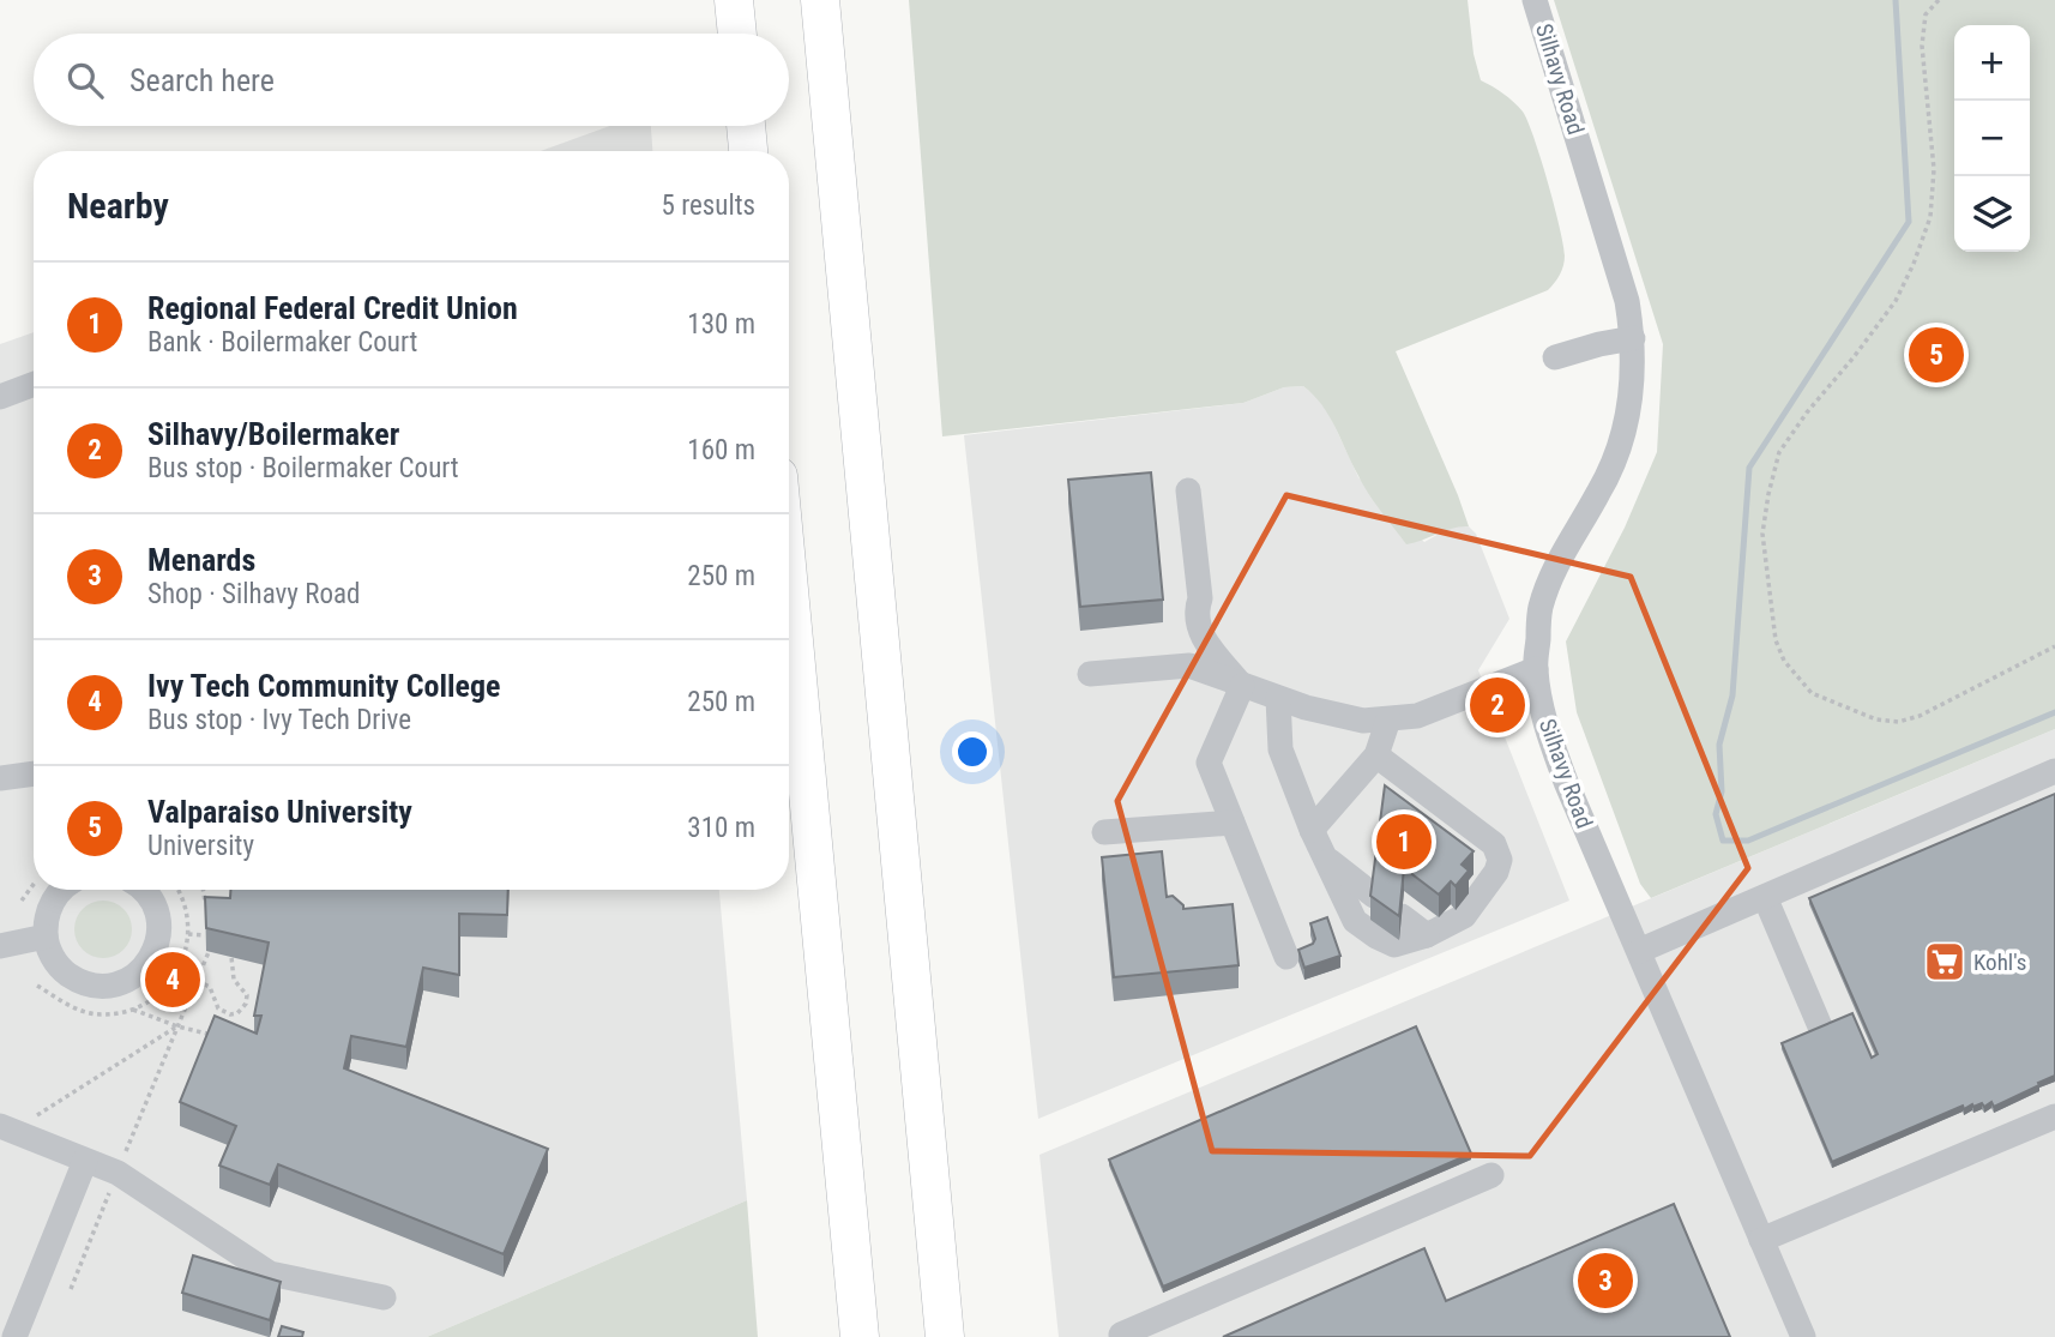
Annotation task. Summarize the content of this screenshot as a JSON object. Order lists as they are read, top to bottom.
{
  "streets": {
    "street": ["Silhavy Road"]
  },
  "places": {
    "supermarket": ["Kohl's"]
  },
  "page": {
    "map_buttons": ["+", "−"],
    "search": "Search here",
    "heading": ["Nearby", "5 results"],
    "list": [
      {
        "mark": "1",
        "name": "Regional Federal Credit Union",
        "note": "Bank · Boilermaker Court",
        "value": "130 m"
      },
      {
        "mark": "2",
        "name": "Silhavy/Boilermaker",
        "note": "Bus stop · Boilermaker Court",
        "value": "160 m"
      },
      {
        "mark": "3",
        "name": "Menards",
        "note": "Shop · Silhavy Road",
        "value": "250 m"
      },
      {
        "mark": "4",
        "name": "Ivy Tech Community College",
        "note": "Bus stop · Ivy Tech Drive",
        "value": "250 m"
      },
      {
        "mark": "5",
        "name": "Valparaiso University",
        "note": "University",
        "value": "310 m"
      }
    ],
    "pins": [
      "5",
      "2",
      "1",
      "4",
      "3"
    ]
  }
}
